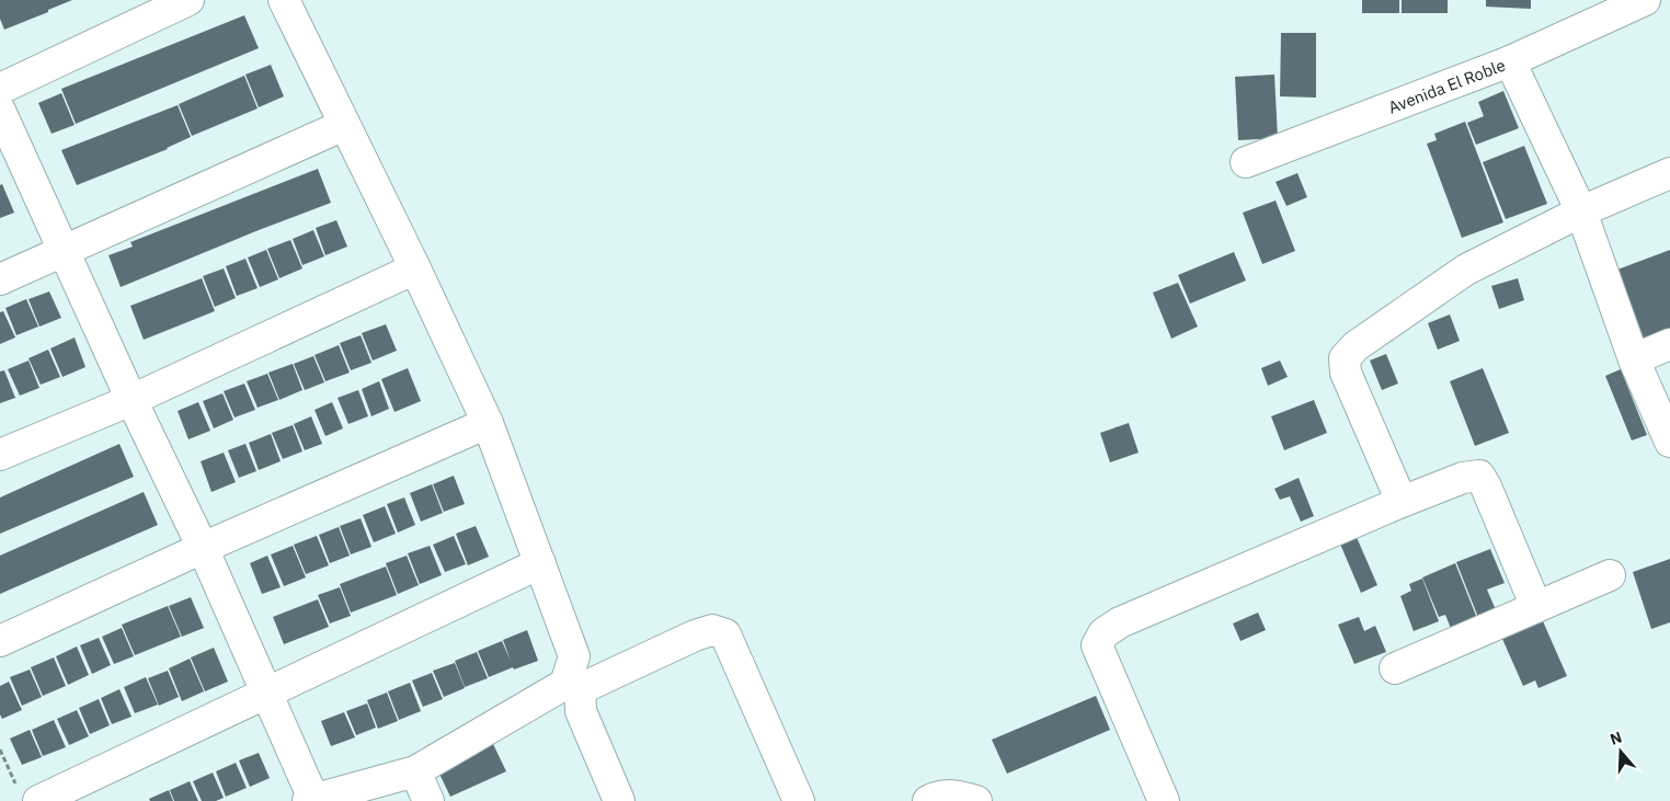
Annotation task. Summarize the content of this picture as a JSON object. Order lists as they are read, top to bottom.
{
  "streets": {
    "street": ["Avenida El Roble"]
  },
  "north": "top"
}
